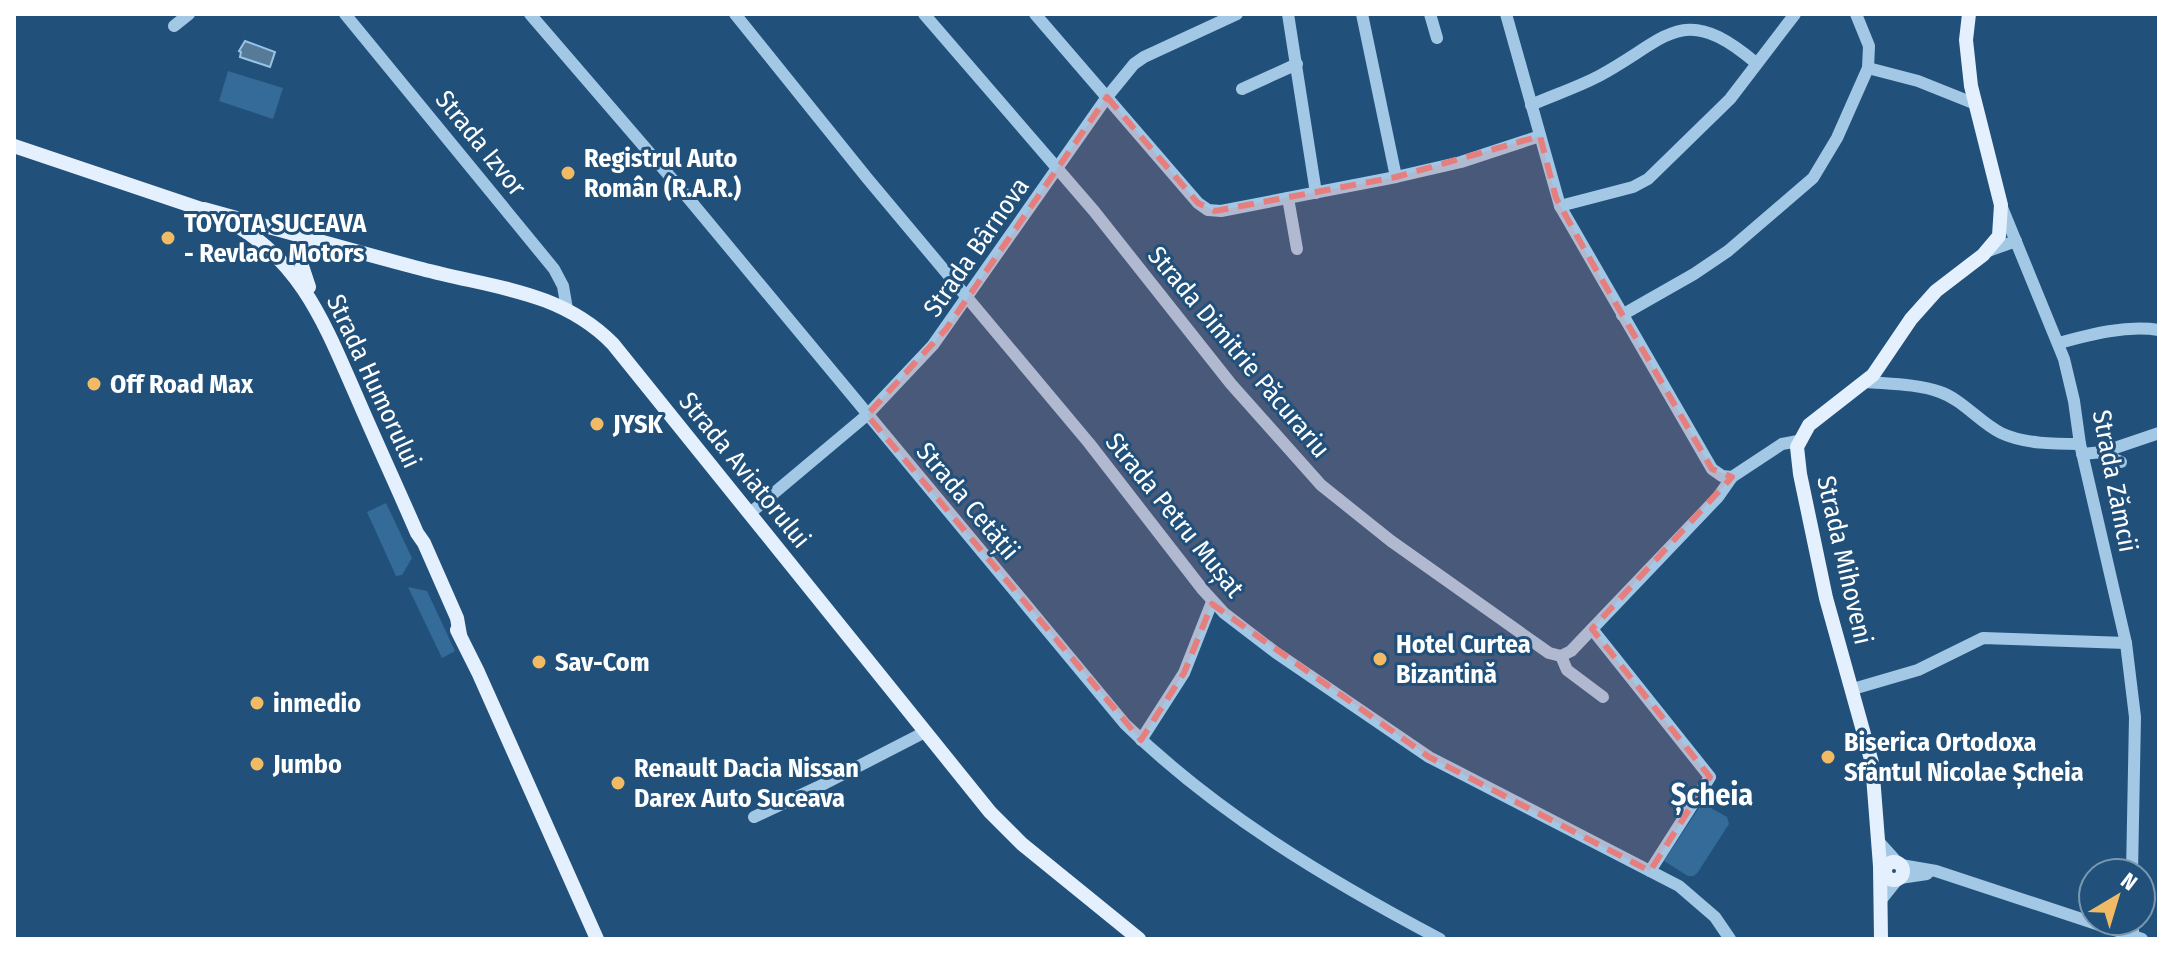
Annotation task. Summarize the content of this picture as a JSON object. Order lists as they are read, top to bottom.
{
  "streets": {
    "main road": [
      "Strada Humorului",
      "Strada Aviatorului",
      "Strada Zămcii",
      "Strada Mihoveni"
    ],
    "street": [
      "Strada Izvor",
      "Strada Bârnova",
      "Strada Dimitrie Păcurariu",
      "Strada Cetății",
      "Strada Petru Mușat"
    ]
  },
  "crossings": [
    ["Strada Izvor", "Strada Aviatorului"],
    ["Strada Bârnova", "Strada Dimitrie Păcurariu"],
    ["Strada Bârnova", "Strada Aviatorului"],
    ["Strada Bârnova", "Strada Cetății"],
    ["Strada Bârnova", "Strada Petru Mușat"],
    ["Strada Humorului", "Strada Aviatorului"]
  ],
  "districts": ["Șcheia"],
  "places": [
    "Registrul Auto Român (R.A.R.)",
    "TOYOTA SUCEAVA - Revlaco Motors",
    "Off Road Max",
    "JYSK",
    "Hotel Curtea Bizantină",
    "Sav-Com",
    "inmedio",
    "Biserica Ortodoxa Sfântul Nicolae Șcheia",
    "Jumbo",
    "Renault Dacia Nissan Darex Auto Suceava"
  ],
  "north": "top right"
}
